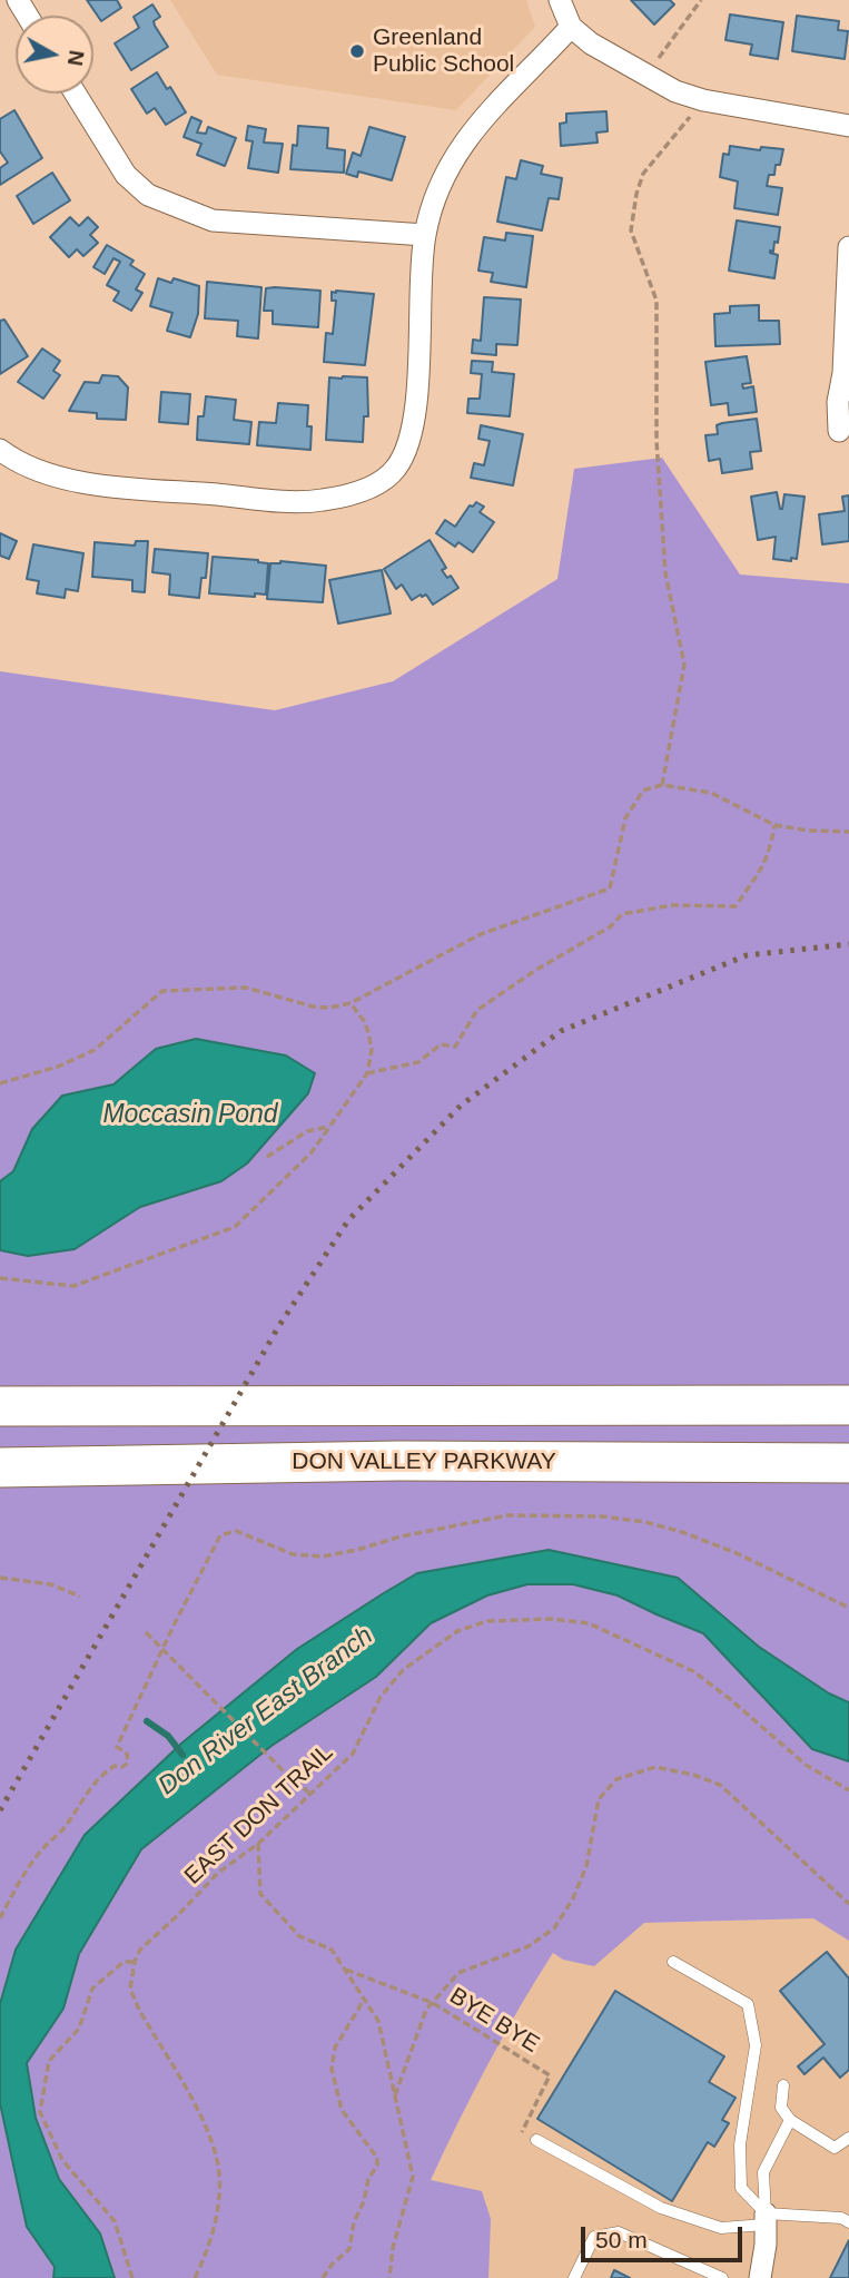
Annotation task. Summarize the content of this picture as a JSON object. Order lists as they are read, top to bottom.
{
  "streets": {
    "highway": ["DON VALLEY PARKWAY"],
    "path": ["EAST DON TRAIL", "BYE BYE"]
  },
  "water": ["Moccasin Pond", "Don River East Branch"],
  "places": ["Greenland Public School"],
  "scale_bar": "50 m",
  "north": "right"
}
